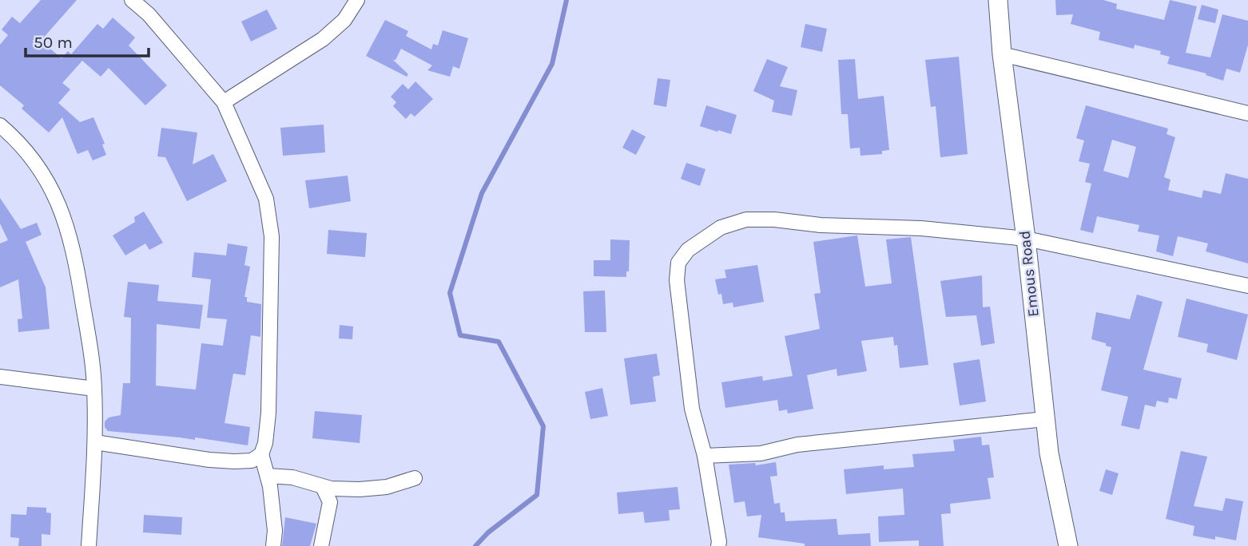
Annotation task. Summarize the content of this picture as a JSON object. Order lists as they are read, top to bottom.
{
  "streets": {
    "street": ["Emous Road"]
  },
  "scale_bar": "50 m"
}
